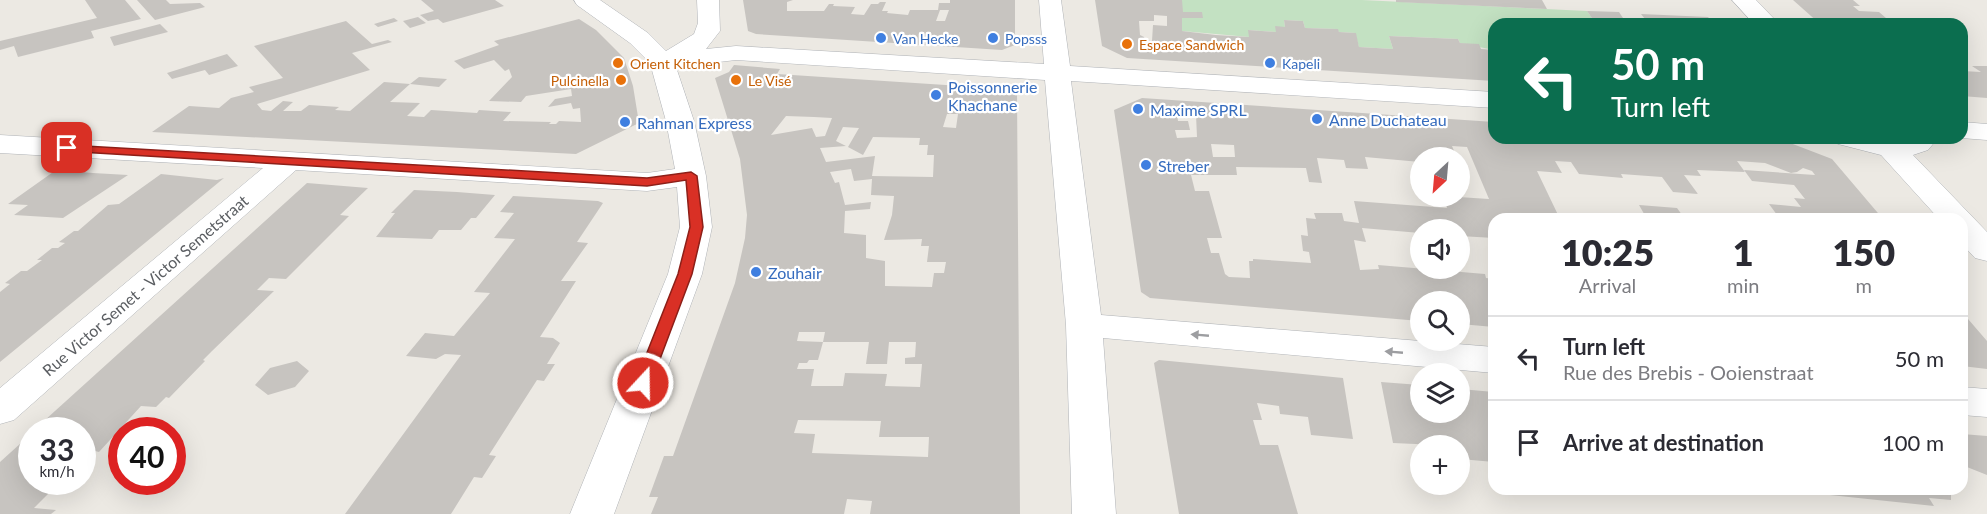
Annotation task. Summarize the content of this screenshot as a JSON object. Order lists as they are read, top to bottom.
{
  "streets": {
    "street": ["Rue Victor Semet - Victor Semetstraat"]
  },
  "places": [
    "Van Hecke",
    "Popsss",
    "Espace Sandwich",
    "Orient Kitchen",
    "Kapeli",
    "Pulcinella",
    "Le Visé",
    "Poissonnerie Khachane",
    "Maxime SPRL",
    "Anne Duchateau",
    "Rahman Express",
    "Streber",
    "Zouhair"
  ],
  "north": "bottom left",
  "page": {
    "turn": ["50 m", "Turn left"],
    "map_buttons": "+",
    "eta": [
      "10:25",
      "Arrival",
      "1",
      "min",
      "150",
      "m"
    ],
    "list": [
      {
        "name": "Turn left",
        "note": "Rue des Brebis - Ooienstraat",
        "value": "50 m"
      },
      {
        "name": "Arrive at destination",
        "value": "100 m"
      }
    ],
    "speed": "33 km/h",
    "limit": "40"
  }
}
